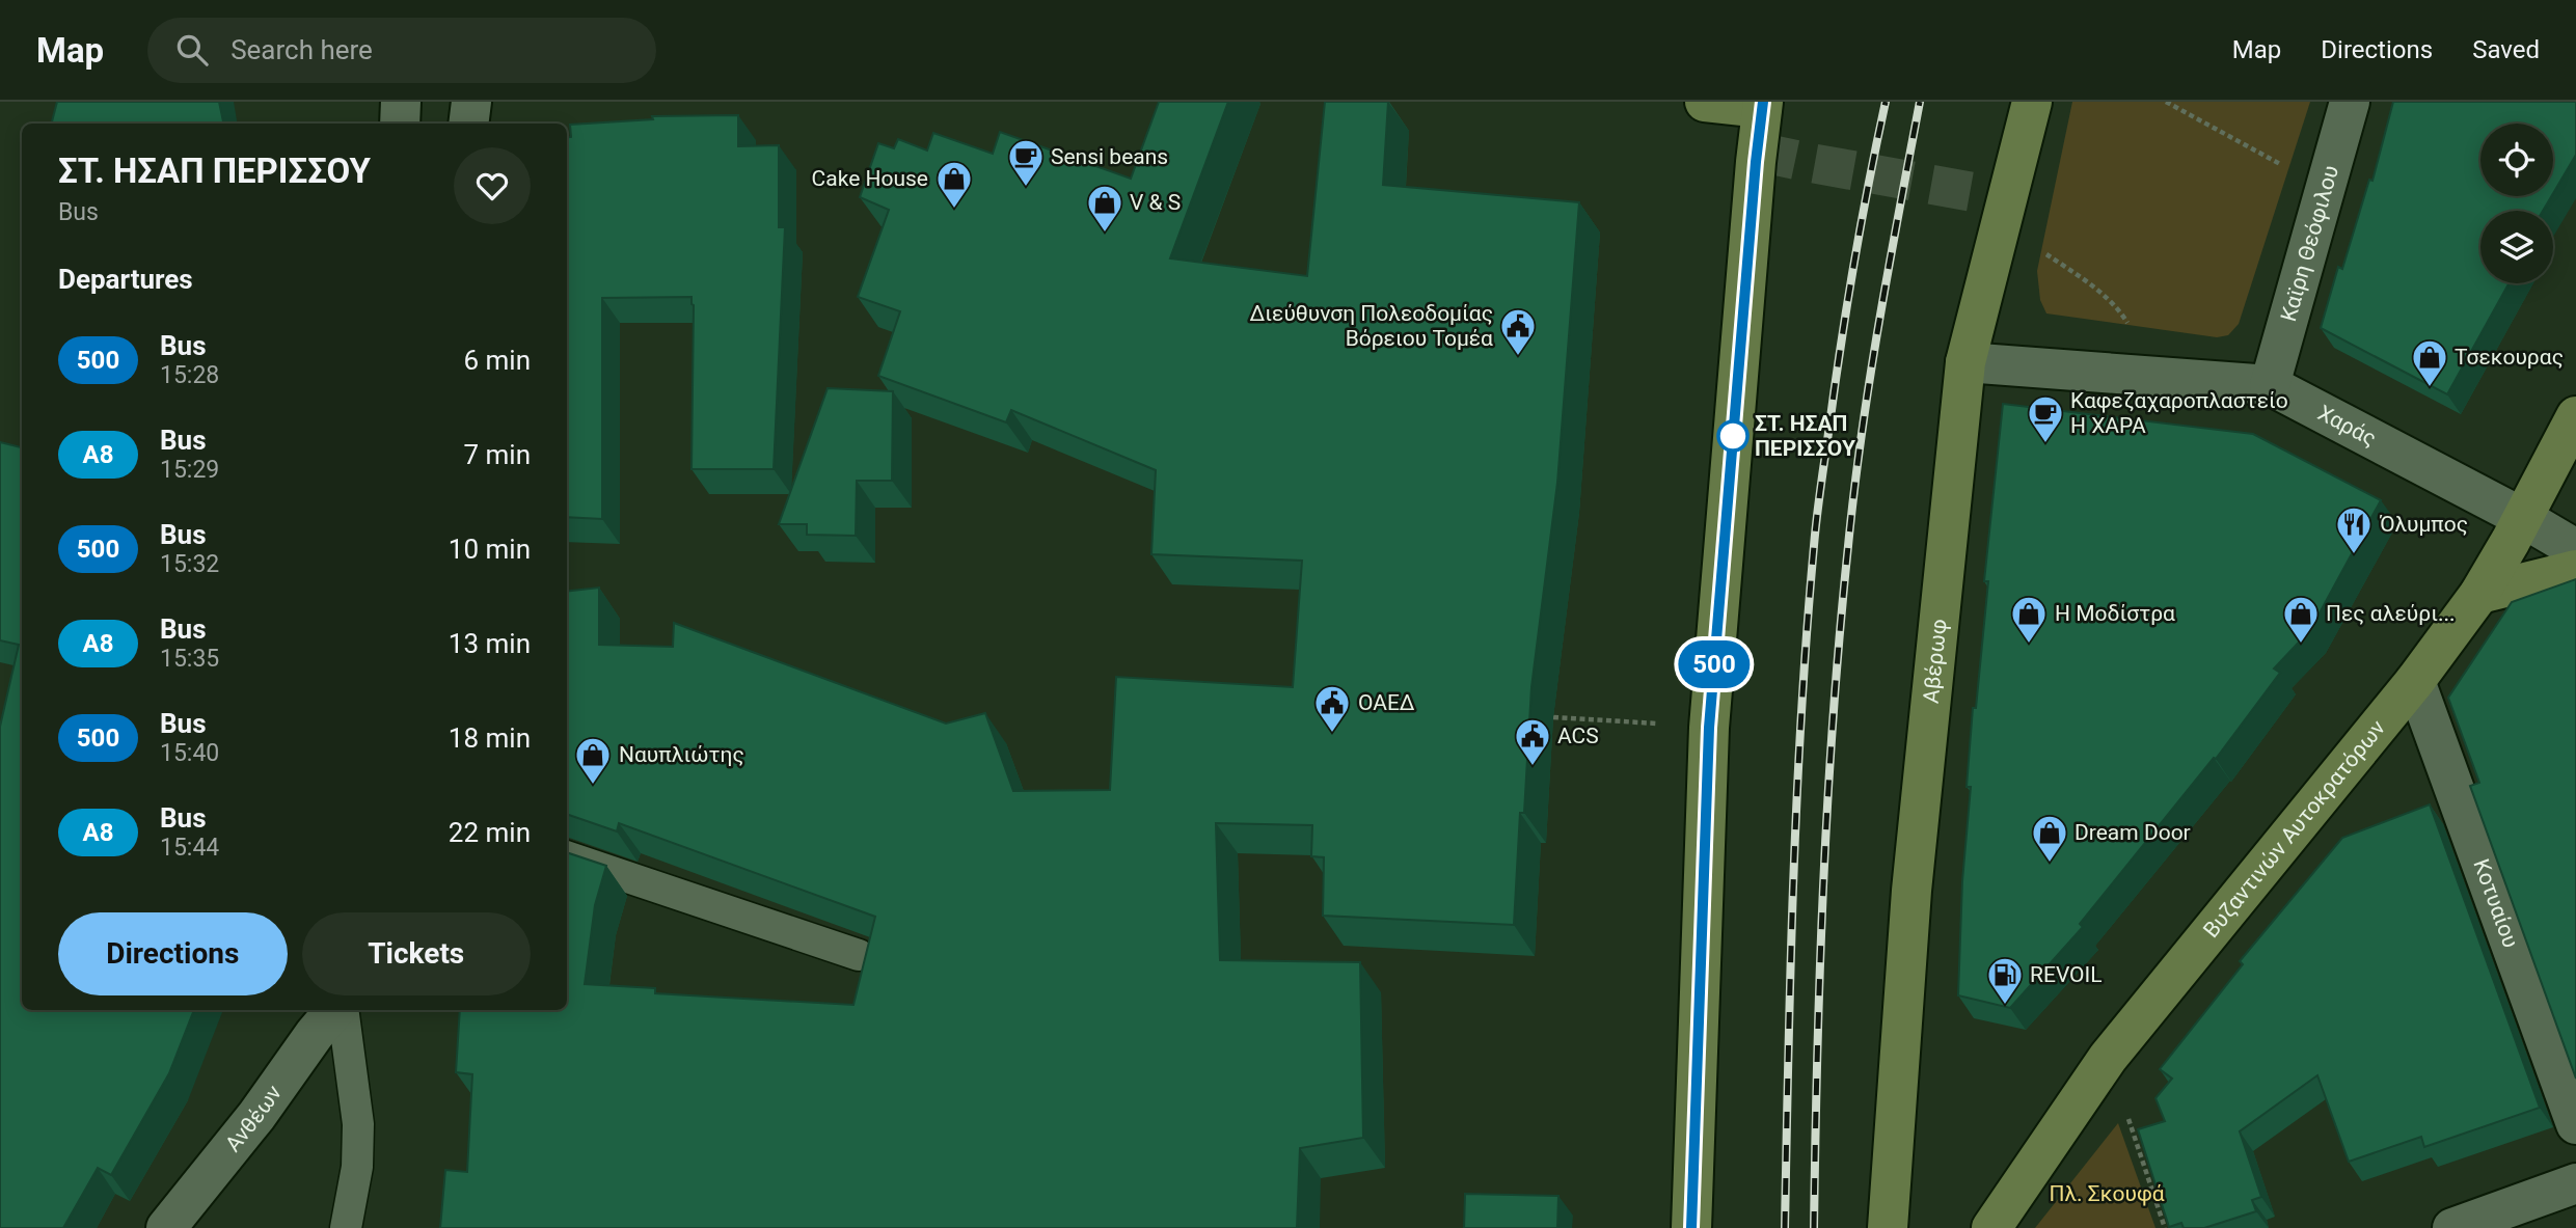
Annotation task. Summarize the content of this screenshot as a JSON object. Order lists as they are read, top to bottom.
{
  "streets": {
    "street": [
      "Καϊρη Θεόφιλου",
      "Χαράς",
      "Αβέρωφ",
      "Βυζαντινών Αυτοκρατόρων",
      "Κοτυαίου",
      "Ανθέων"
    ]
  },
  "crossings": [
    ["Καϊρη Θεόφιλου", "Χαράς"],
    ["Χαράς", "Αβέρωφ"],
    ["Χαράς", "Βυζαντινών Αυτοκρατόρων"],
    ["Βυζαντινών Αυτοκρατόρων", "Κοτυαίου"]
  ],
  "parks": ["Πλ. Σκουφά"],
  "places": {
    "cafe": ["Sensi beans", "Καφεζαχαροπλαστείο Η ΧΑΡΑ"],
    "shop": [
      "Cake House",
      "V & S",
      "Τσεκουρας",
      "Η Μοδίστρα",
      "Πες αλεύρι...",
      "Ναυπλιώτης",
      "Dream Door"
    ],
    "public building": ["Διεύθυνση Πολεοδομίας Βόρειου Τομέα", "ΟΑΕΔ", "ACS"],
    "other": ["ΣΤ. ΗΣΑΠ ΠΕΡΙΣΣΟΥ"],
    "restaurant": ["Όλυμπος"],
    "fuel station": ["REVOIL"]
  },
  "lines": ["bus line 500"],
  "page": {
    "header": "Map",
    "search": "Search here",
    "nav": ["Map", "Directions", "Saved"],
    "on_map": "500",
    "heading": [
      ["ΣΤ. ΗΣΑΠ ΠΕΡΙΣΣΟΥ", "Bus"],
      "Departures"
    ],
    "list": [
      {
        "mark": "500",
        "name": "Bus",
        "note": "15:28",
        "value": "6 min"
      },
      {
        "mark": "A8",
        "name": "Bus",
        "note": "15:29",
        "value": "7 min"
      },
      {
        "mark": "500",
        "name": "Bus",
        "note": "15:32",
        "value": "10 min"
      },
      {
        "mark": "A8",
        "name": "Bus",
        "note": "15:35",
        "value": "13 min"
      },
      {
        "mark": "500",
        "name": "Bus",
        "note": "15:40",
        "value": "18 min"
      },
      {
        "mark": "A8",
        "name": "Bus",
        "note": "15:44",
        "value": "22 min"
      }
    ],
    "buttons": ["Directions", "Tickets"]
  }
}
